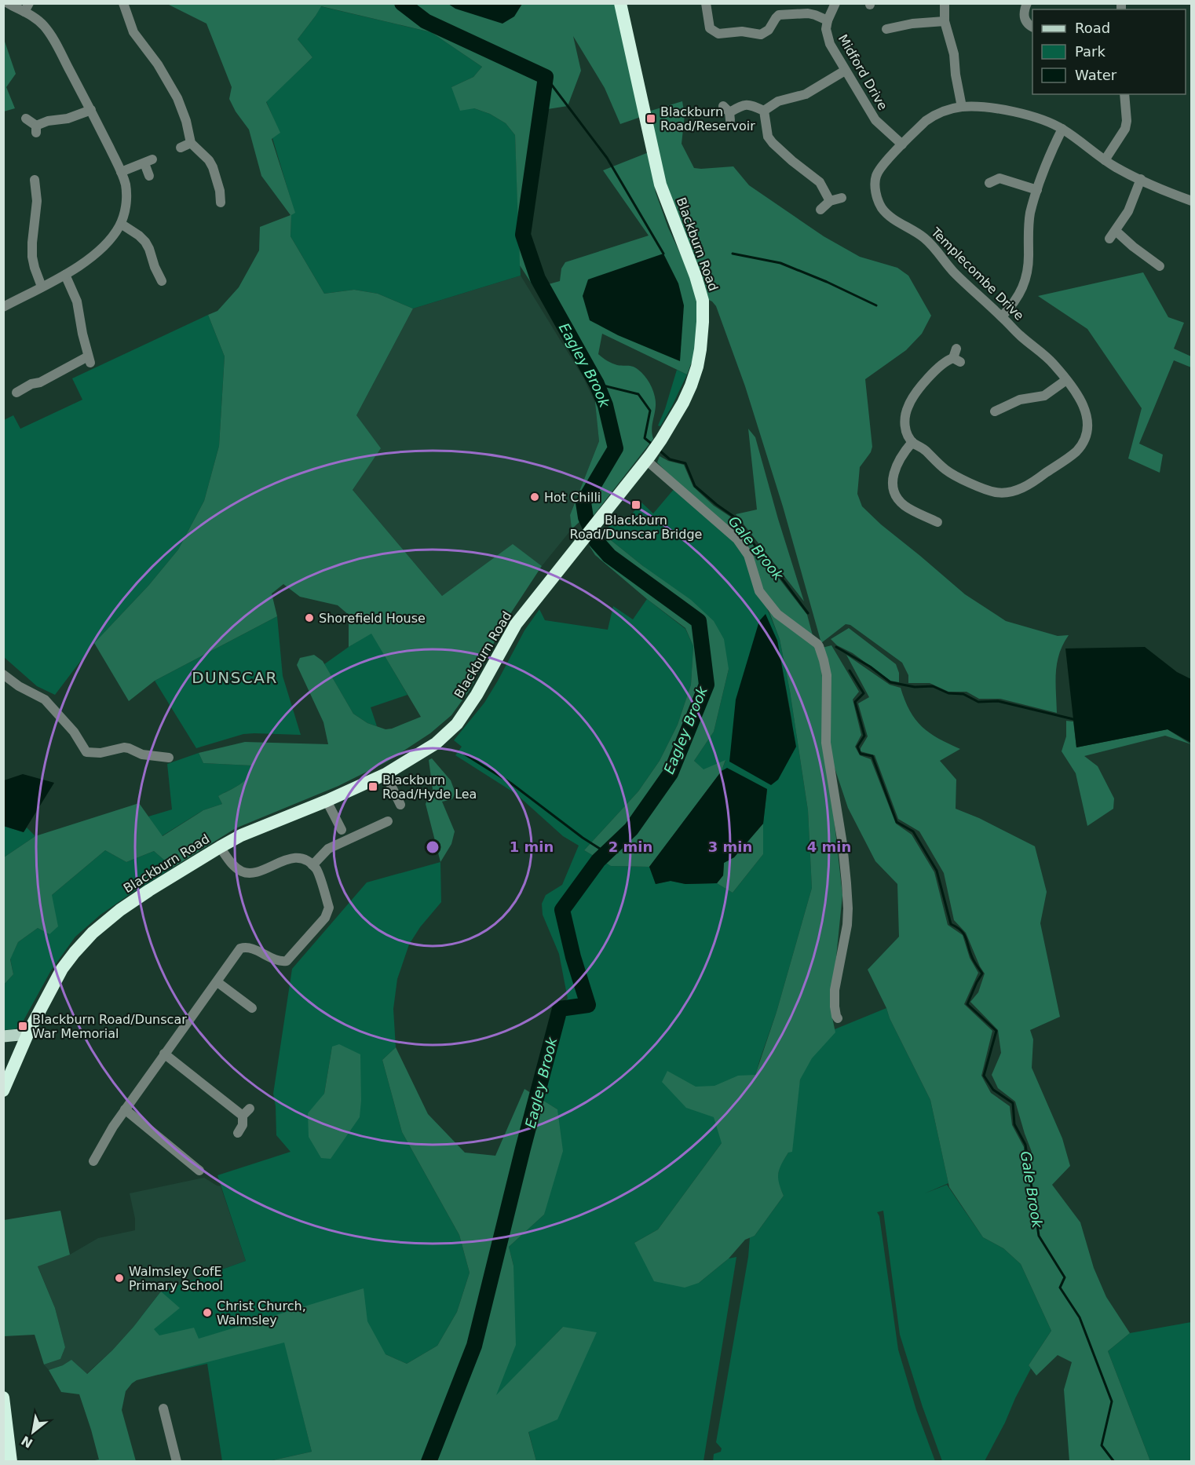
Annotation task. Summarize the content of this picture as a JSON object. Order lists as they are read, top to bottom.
{
  "streets": {
    "highway": ["Blackburn Road"],
    "street": ["Midford Drive", "Templecombe Drive"]
  },
  "crossings": [
    ["Midford Drive", "Templecombe Drive"]
  ],
  "districts": ["DUNSCAR"],
  "water": ["Eagley Brook", "Gale Brook"],
  "places": {
    "transit": [
      "Blackburn Road/Reservoir",
      "Blackburn Road/Dunscar Bridge",
      "Blackburn Road/Hyde Lea",
      "Blackburn Road/Dunscar War Memorial"
    ],
    "other": [
      "Hot Chilli",
      "Shorefield House",
      "Walmsley CofE Primary School",
      "Christ Church, Walmsley"
    ]
  },
  "legend": ["Road", "Park", "Water"],
  "north": "bottom left",
  "rings": [
    "1 min",
    "2 min",
    "3 min",
    "4 min"
  ]
}
